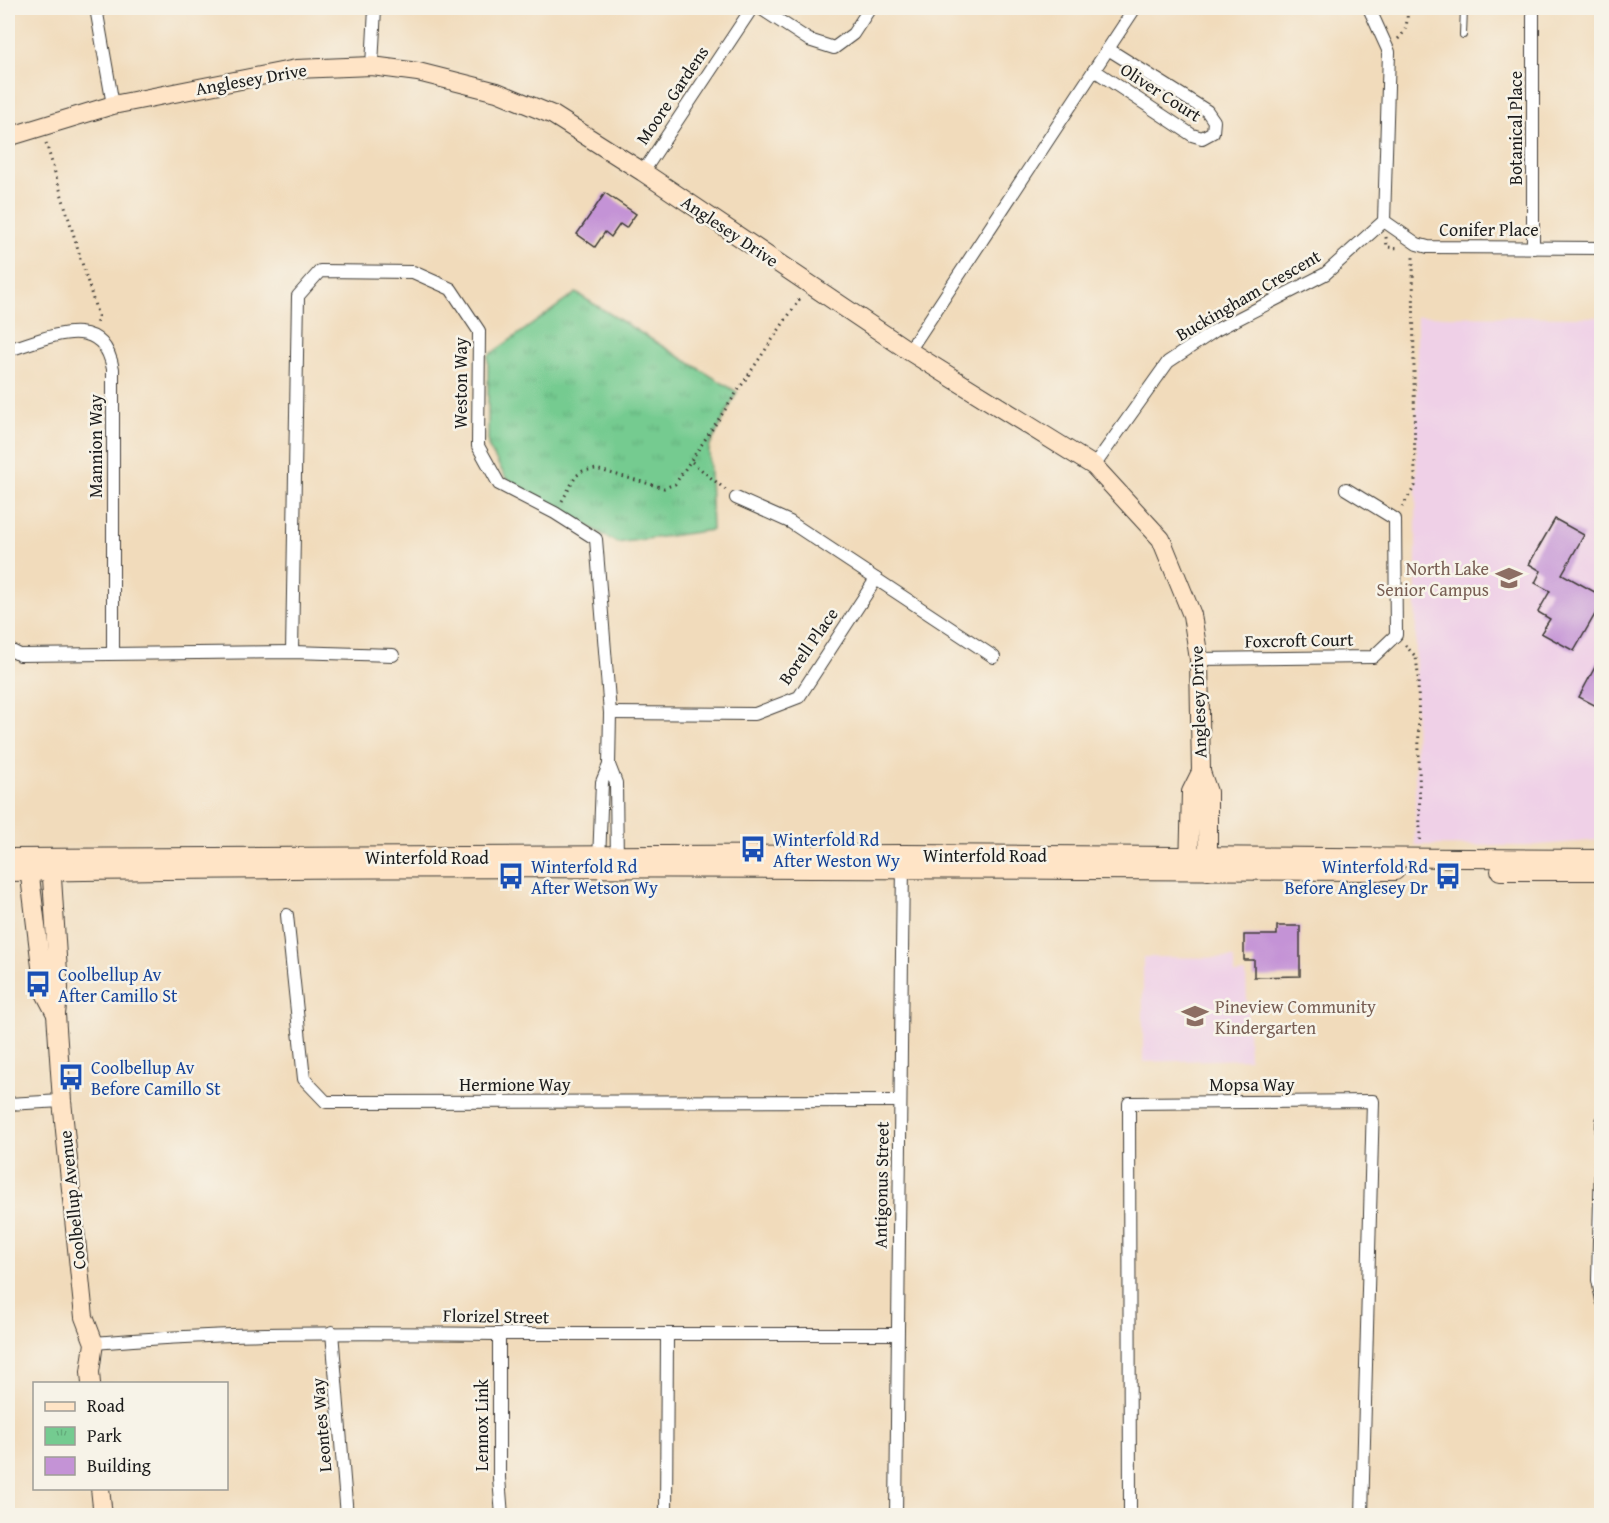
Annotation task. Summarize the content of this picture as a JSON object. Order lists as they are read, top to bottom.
{
  "streets": {
    "street": [
      "Anglesey Drive",
      "Oliver Court",
      "Moore Gardens",
      "Botanical Place",
      "Conifer Place",
      "Buckingham Crescent",
      "Weston Way",
      "Mannion Way",
      "Foxcroft Court",
      "Borell Place",
      "Winterfold Road",
      "Hermione Way",
      "Mopsa Way",
      "Antigonus Street",
      "Coolbellup Avenue",
      "Florizel Street",
      "Leontes Way",
      "Lennox Link"
    ]
  },
  "crossings": [
    ["Anglesey Drive", "Moore Gardens"],
    ["Anglesey Drive", "Buckingham Crescent"],
    ["Anglesey Drive", "Foxcroft Court"],
    ["Anglesey Drive", "Winterfold Road"],
    ["Botanical Place", "Conifer Place"],
    ["Conifer Place", "Buckingham Crescent"],
    ["Weston Way", "Borell Place"],
    ["Weston Way", "Winterfold Road"],
    ["Winterfold Road", "Antigonus Street"],
    ["Winterfold Road", "Coolbellup Avenue"],
    ["Hermione Way", "Antigonus Street"],
    ["Antigonus Street", "Florizel Street"],
    ["Coolbellup Avenue", "Florizel Street"],
    ["Florizel Street", "Leontes Way"],
    ["Florizel Street", "Lennox Link"]
  ],
  "places": {
    "school or university": ["North Lake Senior Campus", "Pineview Community Kindergarten"],
    "bus stop": [
      "Winterfold Rd After Weston Wy",
      "Winterfold Rd After Wetson Wy",
      "Winterfold Rd Before Anglesey Dr",
      "Coolbellup Av After Camillo St",
      "Coolbellup Av Before Camillo St"
    ]
  },
  "legend": ["Road", "Park", "Building"]
}
